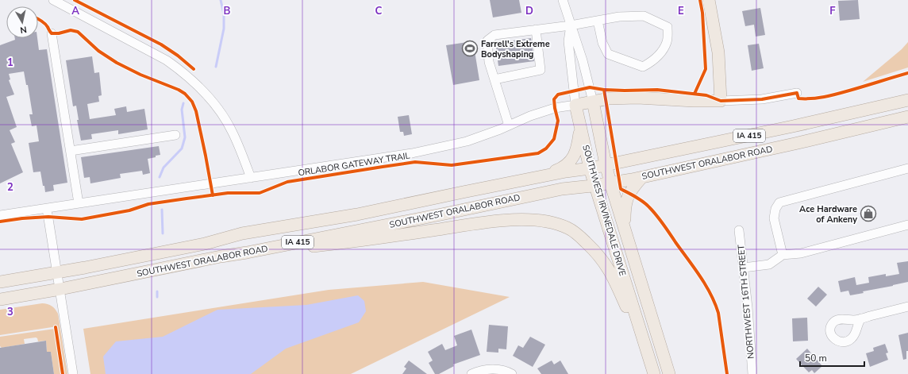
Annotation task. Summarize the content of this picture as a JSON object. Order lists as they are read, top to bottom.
{
  "streets": {
    "main road": ["IA 415", "SOUTHWEST ORALABOR ROAD", "SOUTHWEST IRVINEDALE DRIVE"],
    "street": ["NORTHWEST 16TH STREET"],
    "cycle path": ["ORLABOR GATEWAY TRAIL"]
  },
  "crossings": [
    ["SOUTHWEST ORALABOR ROAD", "SOUTHWEST IRVINEDALE DRIVE"]
  ],
  "places": {
    "sports": ["Farrell's Extreme Bodyshaping"],
    "shop": ["Ace Hardware of Ankeny"]
  },
  "scale_bar": "50 m",
  "north": "bottom",
  "grid": {
    "columns": [
      "A",
      "B",
      "C",
      "D",
      "E",
      "F"
    ],
    "rows": ["1", "2", "3"]
  }
}
